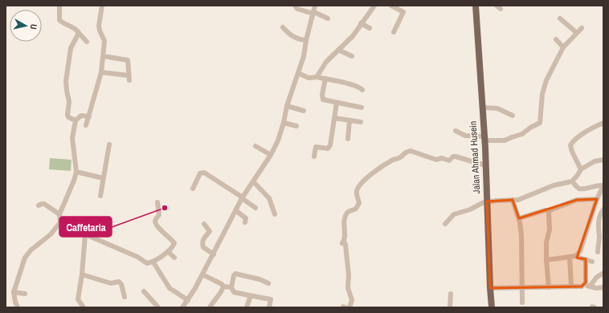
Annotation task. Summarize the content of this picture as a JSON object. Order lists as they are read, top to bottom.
{
  "streets": {
    "main road": ["Jalan Ahmad Husein"]
  },
  "places": ["Caffetaria"],
  "north": "right"
}
